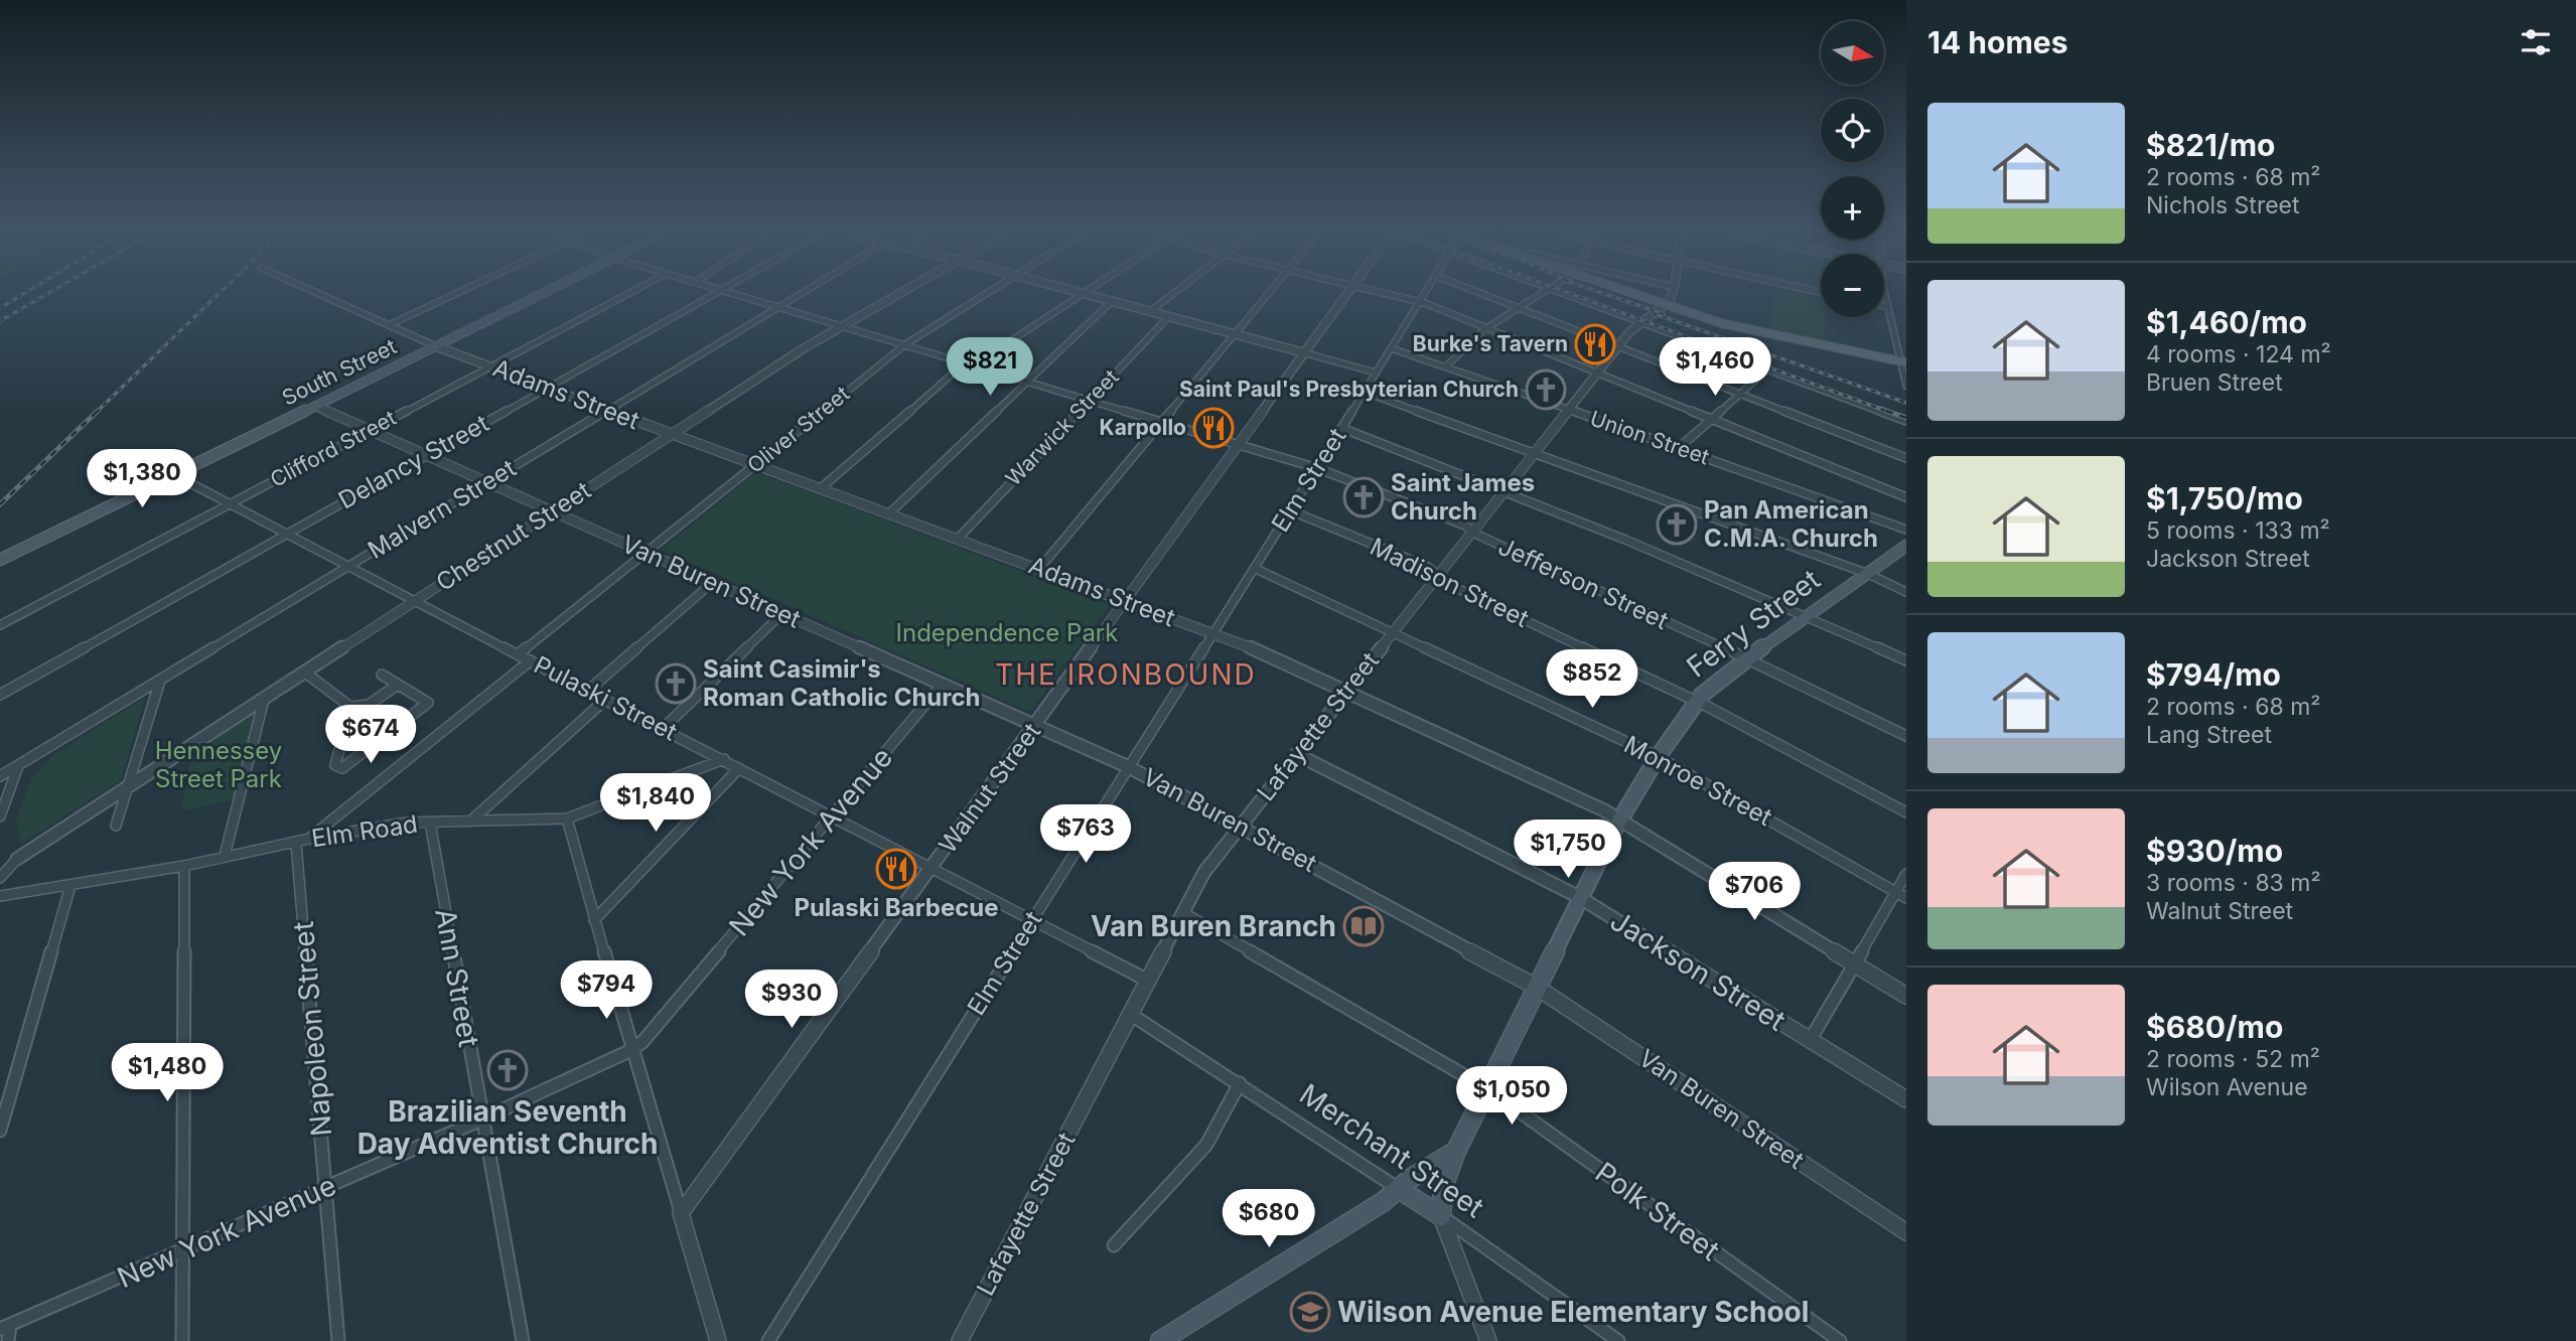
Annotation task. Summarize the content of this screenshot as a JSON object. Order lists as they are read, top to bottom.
{
  "streets": {
    "main road": ["South Street", "Ferry Street", "Merchant Street"],
    "street": [
      "Adams Street",
      "Warwick Street",
      "Oliver Street",
      "Union Street",
      "Clifford Street",
      "Delancy Street",
      "Elm Street",
      "Malvern Street",
      "Chestnut Street",
      "Van Buren Street",
      "Madison Street",
      "Jefferson Street",
      "Pulaski Street",
      "Lafayette Street",
      "Monroe Street",
      "Walnut Street",
      "Elm Road",
      "New York Avenue",
      "Jackson Street",
      "Ann Street",
      "Napoleon Street",
      "Polk Street"
    ]
  },
  "crossings": [
    ["South Street", "Adams Street"],
    ["South Street", "Van Buren Street"],
    ["South Street", "Pulaski Street"],
    ["Adams Street", "Warwick Street"],
    ["Adams Street", "Oliver Street"],
    ["Adams Street", "Clifford Street"],
    ["Adams Street", "Delancy Street"],
    ["Adams Street", "Elm Street"],
    ["Adams Street", "Malvern Street"],
    ["Adams Street", "Chestnut Street"],
    ["Adams Street", "Ferry Street"],
    ["Adams Street", "Lafayette Street"],
    ["Adams Street", "Walnut Street"],
    ["Warwick Street", "Jefferson Street"],
    ["Oliver Street", "Van Buren Street"],
    ["Oliver Street", "Jefferson Street"],
    ["Oliver Street", "Pulaski Street"],
    ["Union Street", "Elm Street"],
    ["Union Street", "Lafayette Street"],
    ["Clifford Street", "Van Buren Street"],
    ["Clifford Street", "Pulaski Street"],
    ["Delancy Street", "Van Buren Street"],
    ["Delancy Street", "Jefferson Street"],
    ["Delancy Street", "Pulaski Street"],
    ["Elm Street", "Van Buren Street"],
    ["Elm Street", "Madison Street"],
    ["Elm Street", "Jefferson Street"],
    ["Elm Street", "Pulaski Street"],
    ["Elm Street", "Monroe Street"],
    ["Malvern Street", "Van Buren Street"],
    ["Malvern Street", "Jefferson Street"],
    ["Malvern Street", "Pulaski Street"],
    ["Chestnut Street", "Van Buren Street"],
    ["Chestnut Street", "Jefferson Street"],
    ["Chestnut Street", "Pulaski Street"],
    ["Van Buren Street", "Ferry Street"],
    ["Van Buren Street", "Lafayette Street"],
    ["Van Buren Street", "Walnut Street"],
    ["Van Buren Street", "New York Avenue"],
    ["Madison Street", "Ferry Street"],
    ["Madison Street", "Lafayette Street"],
    ["Jefferson Street", "Ferry Street"],
    ["Jefferson Street", "Lafayette Street"],
    ["Jefferson Street", "Walnut Street"],
    ["Ferry Street", "Monroe Street"],
    ["Ferry Street", "Jackson Street"],
    ["Ferry Street", "Merchant Street"],
    ["Ferry Street", "Polk Street"],
    ["Pulaski Street", "Lafayette Street"],
    ["Pulaski Street", "Walnut Street"],
    ["Pulaski Street", "Elm Road"],
    ["Pulaski Street", "New York Avenue"],
    ["Lafayette Street", "Monroe Street"],
    ["Lafayette Street", "Jackson Street"],
    ["Lafayette Street", "Merchant Street"],
    ["Lafayette Street", "Polk Street"],
    ["Elm Road", "Ann Street"],
    ["Elm Road", "Napoleon Street"],
    ["New York Avenue", "Ann Street"],
    ["New York Avenue", "Napoleon Street"]
  ],
  "districts": ["THE IRONBOUND"],
  "parks": ["Independence Park", "Hennessey Street Park"],
  "places": {
    "restaurant": ["Burke's Tavern", "Karpollo", "Pulaski Barbecue"],
    "church": [
      "Saint Paul's Presbyterian Church",
      "Saint James Church",
      "Pan American C.M.A. Church",
      "Saint Casimir's Roman Catholic Church",
      "Brazilian Seventh Day Adventist Church"
    ],
    "library": ["Van Buren Branch"],
    "school or university": ["Wilson Avenue Elementary School"]
  },
  "north": "right",
  "page": {
    "heading": "14 homes",
    "map_buttons": ["+", "−"],
    "list": [
      {
        "name": "$821/mo",
        "note": "2 rooms · 68 m² · Nichols Street"
      },
      {
        "name": "$1,460/mo",
        "note": "4 rooms · 124 m² · Bruen Street"
      },
      {
        "name": "$1,750/mo",
        "note": "5 rooms · 133 m² · Jackson Street"
      },
      {
        "name": "$794/mo",
        "note": "2 rooms · 68 m² · Lang Street"
      },
      {
        "name": "$930/mo",
        "note": "3 rooms · 83 m² · Walnut Street"
      },
      {
        "name": "$680/mo",
        "note": "2 rooms · 52 m² · Wilson Avenue"
      }
    ],
    "price": [
      "$821",
      "$1,460",
      "$1,380",
      "$852",
      "$674",
      "$1,840",
      "$763",
      "$1,750",
      "$706",
      "$794",
      "$930",
      "$1,480",
      "$1,050",
      "$680"
    ]
  }
}
